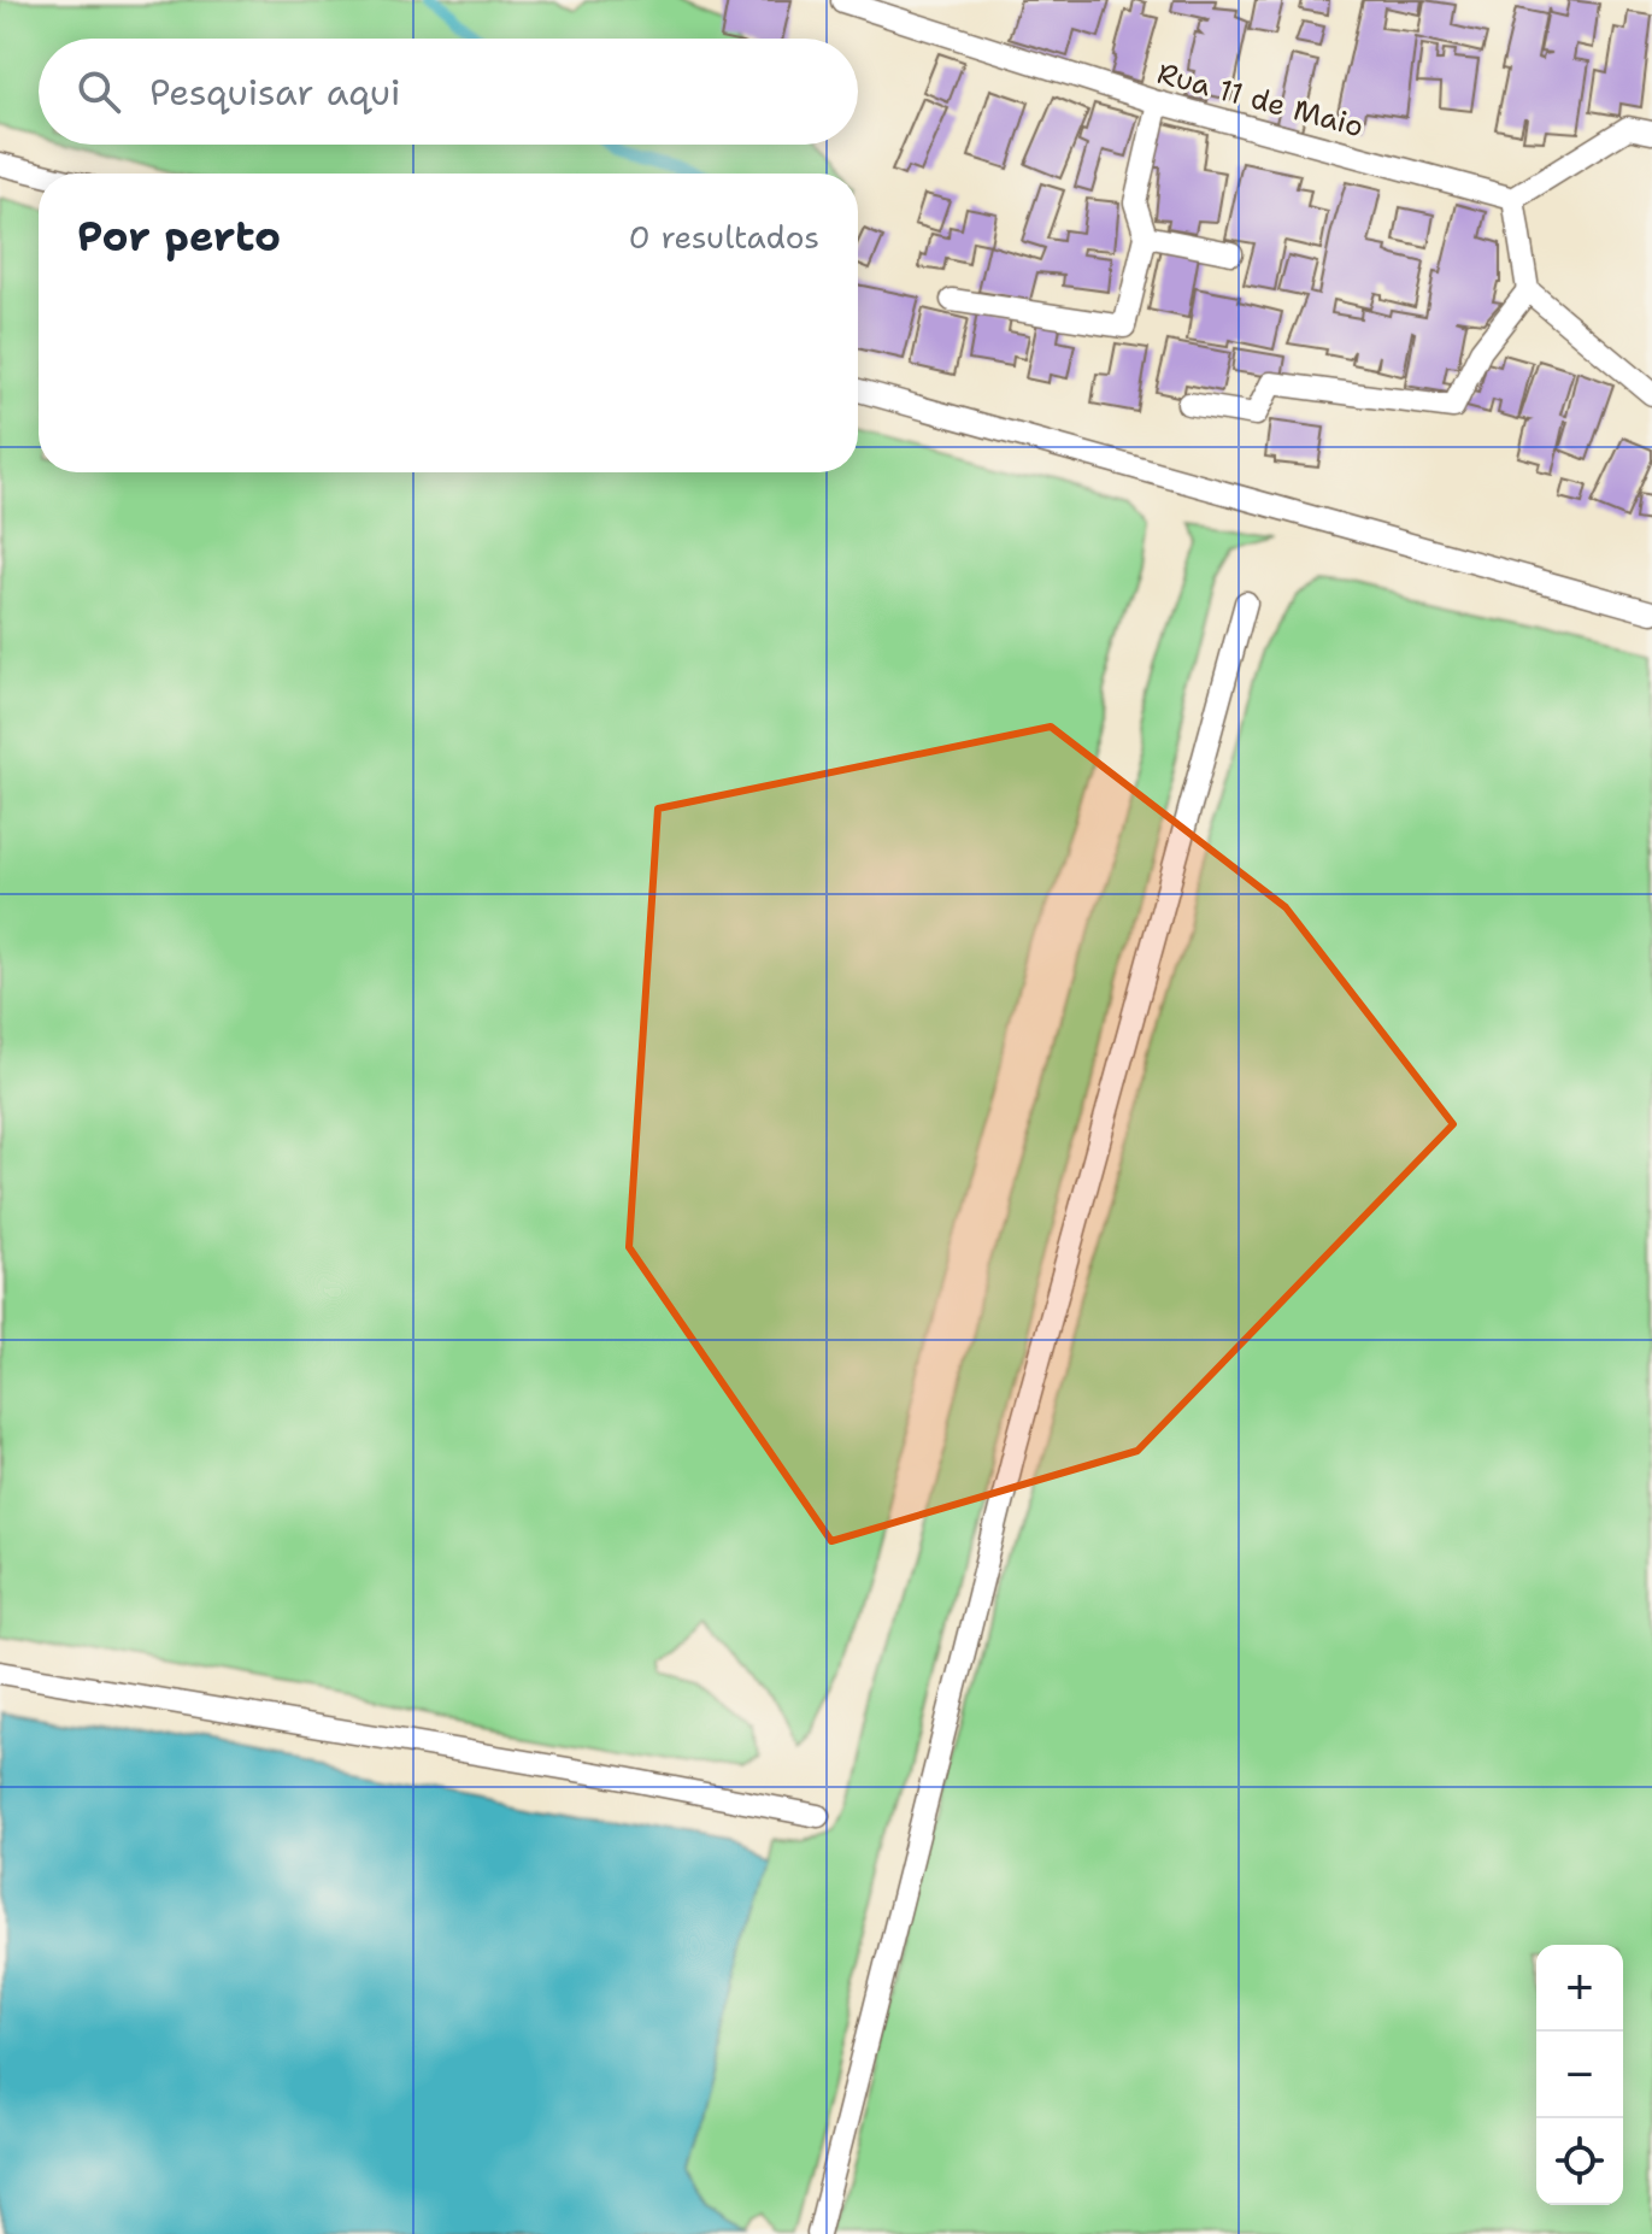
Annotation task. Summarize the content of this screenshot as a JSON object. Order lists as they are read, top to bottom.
{
  "streets": {
    "lane": ["Rua 11 de Maio"]
  },
  "page": {
    "search": "Pesquisar aqui",
    "heading": ["Por perto", "0 resultados"],
    "map_buttons": ["+", "−"]
  }
}
